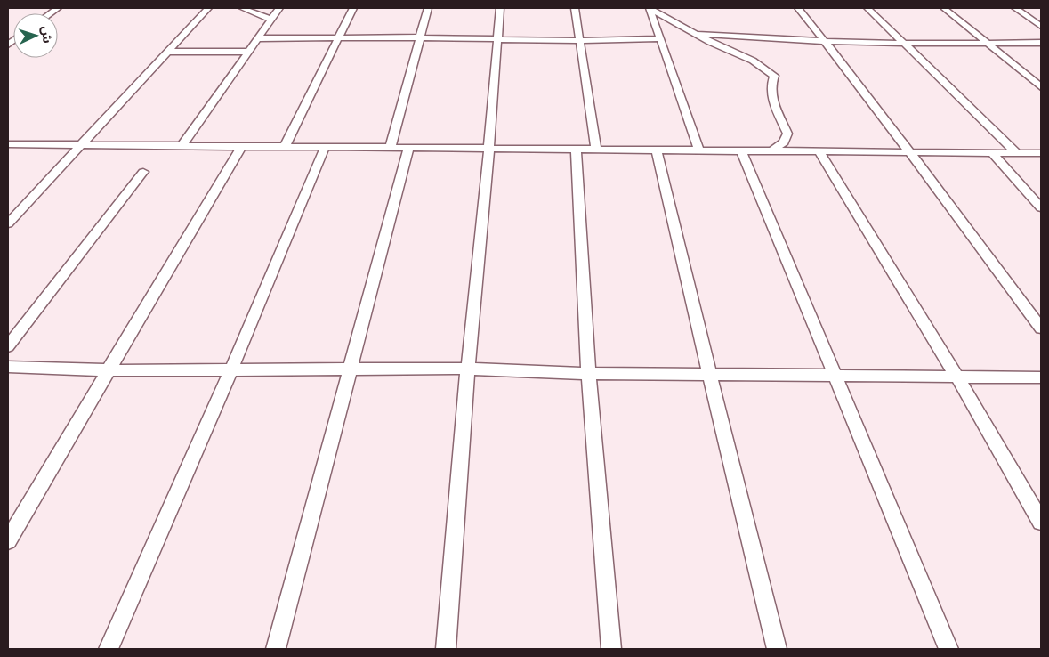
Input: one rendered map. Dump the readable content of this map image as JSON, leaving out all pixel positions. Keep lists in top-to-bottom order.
{
  "north": "right"
}
